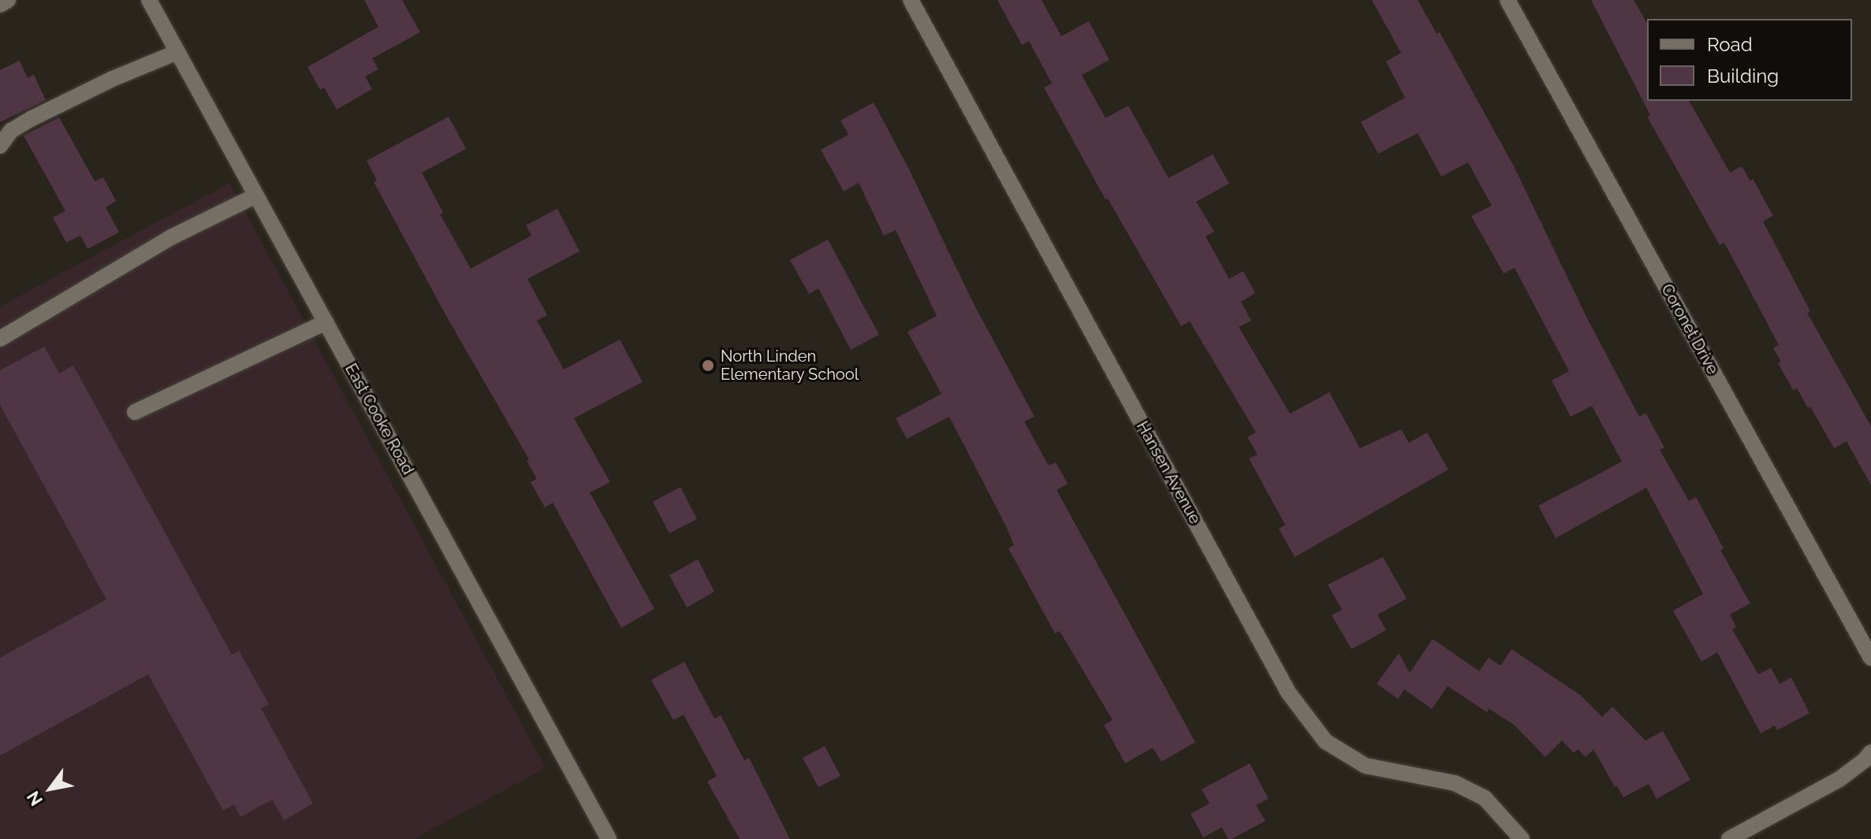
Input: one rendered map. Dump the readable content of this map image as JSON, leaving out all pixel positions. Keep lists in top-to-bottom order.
{
  "streets": {
    "street": ["Coronet Drive", "East Cooke Road", "Hansen Avenue"]
  },
  "places": ["North Linden Elementary School"],
  "legend": ["Road", "Building"],
  "north": "bottom left"
}
